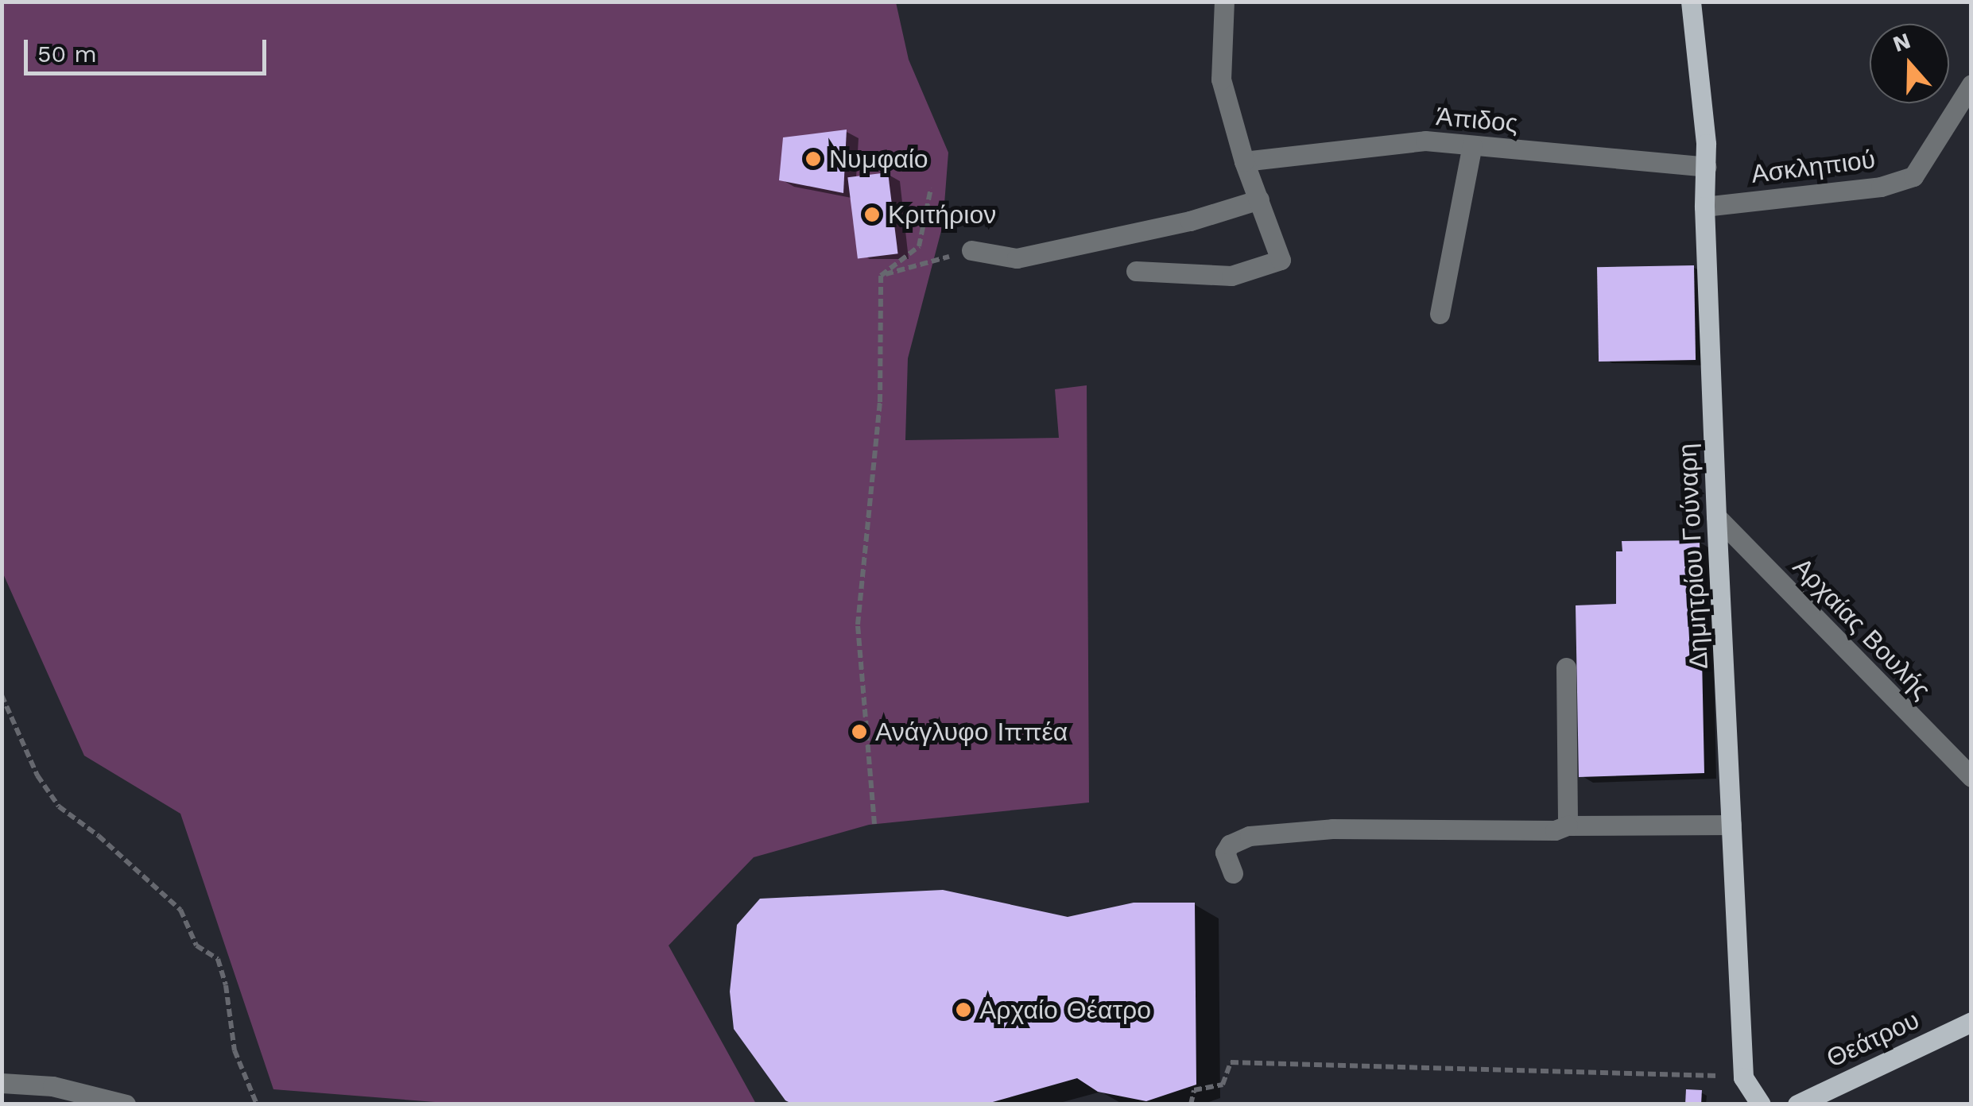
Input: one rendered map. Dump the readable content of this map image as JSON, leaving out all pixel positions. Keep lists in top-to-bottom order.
{
  "streets": {
    "main road": ["Δημητρίου Γούναρη", "Θεάτρου"],
    "street": ["Άπιδος", "Ασκληπιού", "Αρχαίας Βουλής"]
  },
  "crossings": [
    ["Άπιδος", "Δημητρίου Γούναρη"],
    ["Ασκληπιού", "Δημητρίου Γούναρη"],
    ["Δημητρίου Γούναρη", "Αρχαίας Βουλής"]
  ],
  "places": [
    "Νυμφαίο",
    "Κριτήριον",
    "Ανάγλυφο Ιππέα",
    "Αρχαίο Θέατρο"
  ],
  "scale_bar": "50 m",
  "north": "top"
}
